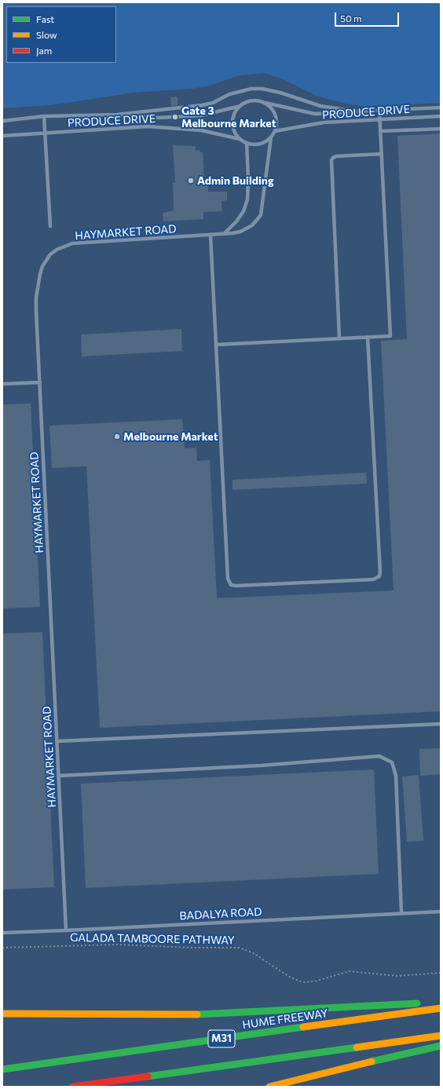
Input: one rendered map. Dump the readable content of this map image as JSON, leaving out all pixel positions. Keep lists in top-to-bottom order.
{
  "streets": {
    "highway": ["HUME FREEWAY", "M31"],
    "lane": ["PRODUCE DRIVE", "HAYMARKET ROAD", "BADALYA ROAD"],
    "path": ["GALADA TAMBOORE PATHWAY"]
  },
  "crossings": [
    ["PRODUCE DRIVE", "HAYMARKET ROAD"],
    ["HAYMARKET ROAD", "BADALYA ROAD"]
  ],
  "places": ["Gate 3 Melbourne Market", "Admin Building", "Melbourne Market"],
  "legend": ["Fast", "Slow", "Jam"],
  "scale_bar": "50 m"
}
